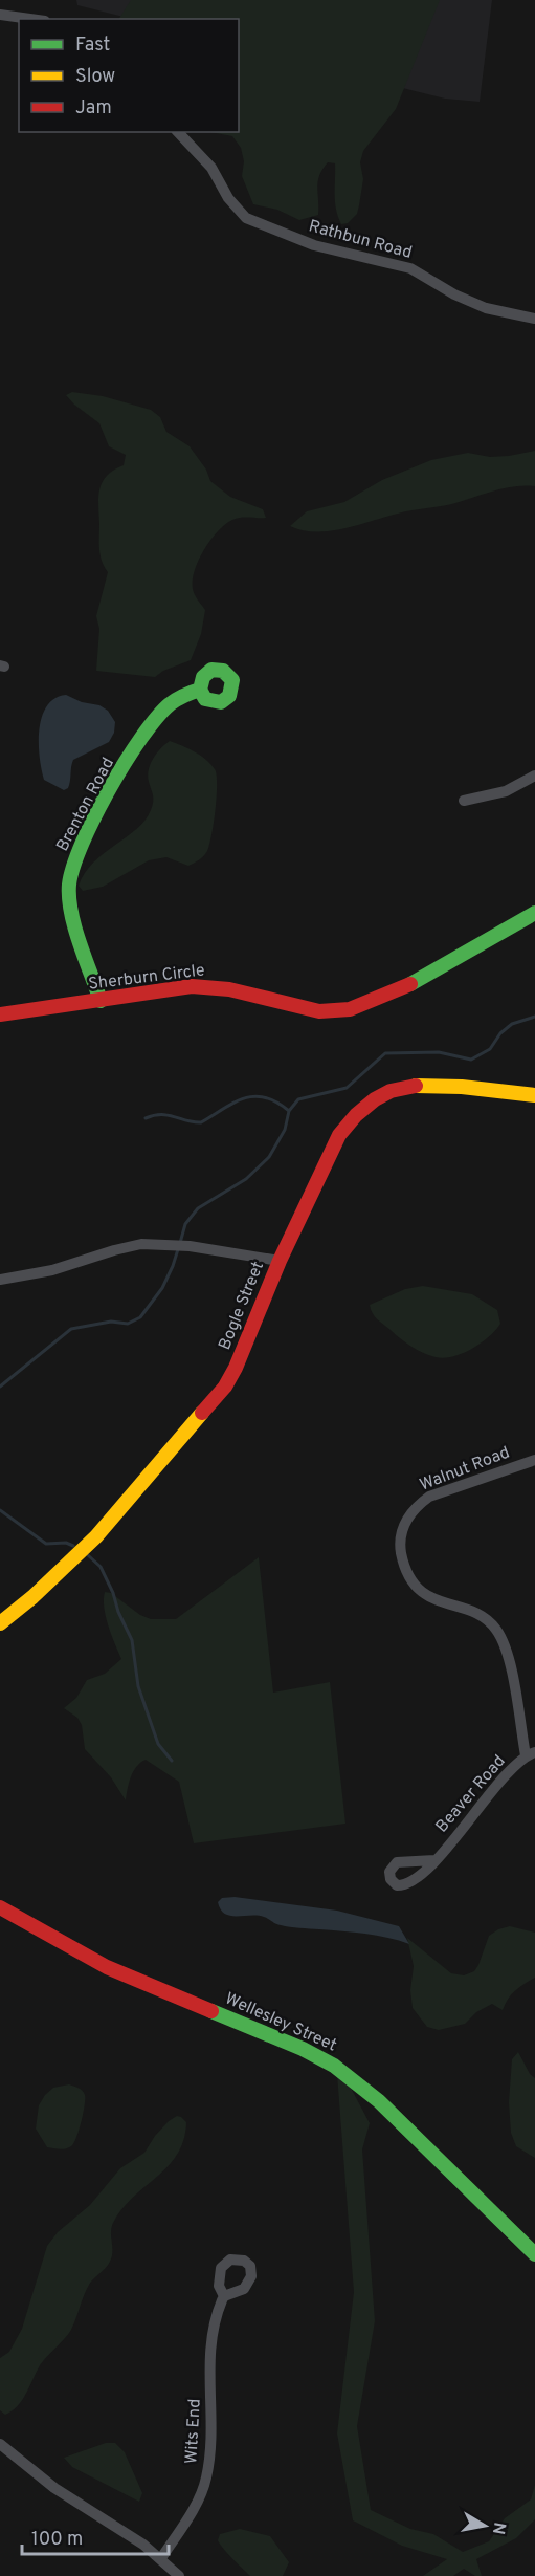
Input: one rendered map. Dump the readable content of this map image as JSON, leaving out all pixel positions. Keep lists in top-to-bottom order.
{
  "streets": {
    "street": [
      "Rathbun Road",
      "Brenton Road",
      "Sherburn Circle",
      "Bogle Street",
      "Walnut Road",
      "Beaver Road",
      "Wellesley Street",
      "Wits End"
    ]
  },
  "crossings": [
    ["Brenton Road", "Sherburn Circle"],
    ["Walnut Road", "Beaver Road"]
  ],
  "legend": ["Fast", "Slow", "Jam"],
  "scale_bar": "100 m",
  "north": "right"
}
